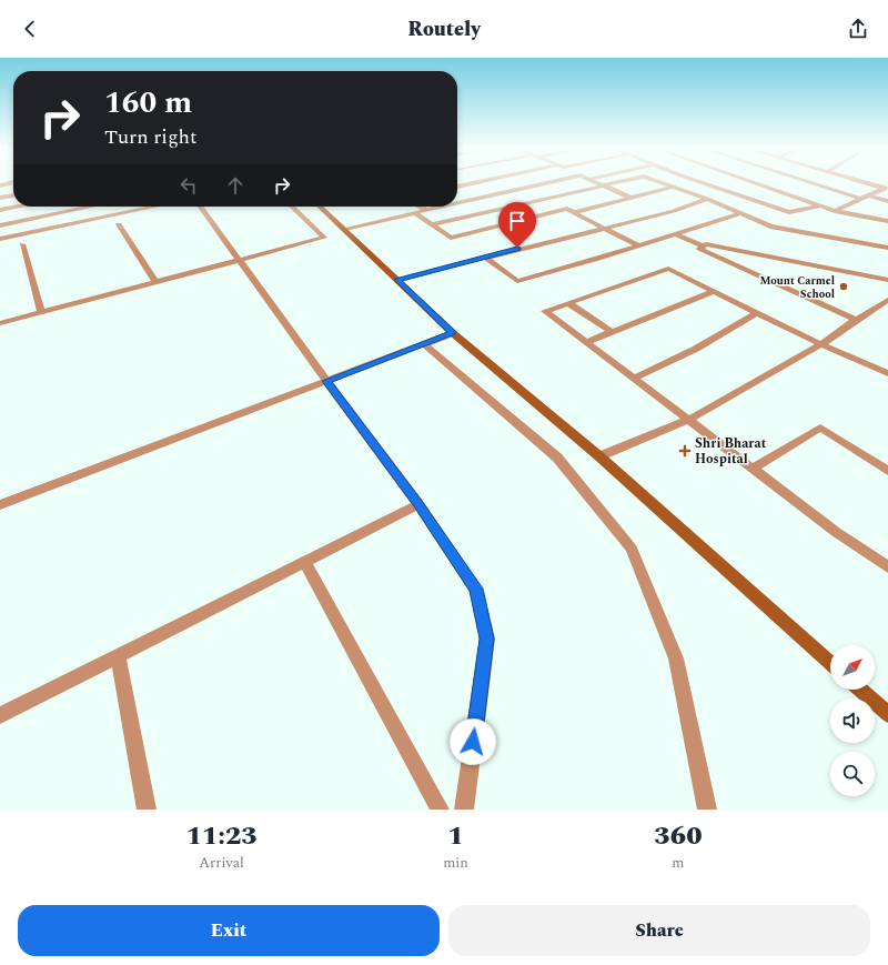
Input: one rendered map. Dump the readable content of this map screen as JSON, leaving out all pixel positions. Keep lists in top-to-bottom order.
{
  "places": {
    "other": ["Mount Carmel School"],
    "health": ["Shri Bharat Hospital"]
  },
  "north": "top right",
  "page": {
    "header": "Routely",
    "turn": ["160 m", "Turn right"],
    "eta": [
      "11:23",
      "Arrival",
      "1",
      "min",
      "360",
      "m"
    ],
    "buttons": ["Exit", "Share"]
  }
}
